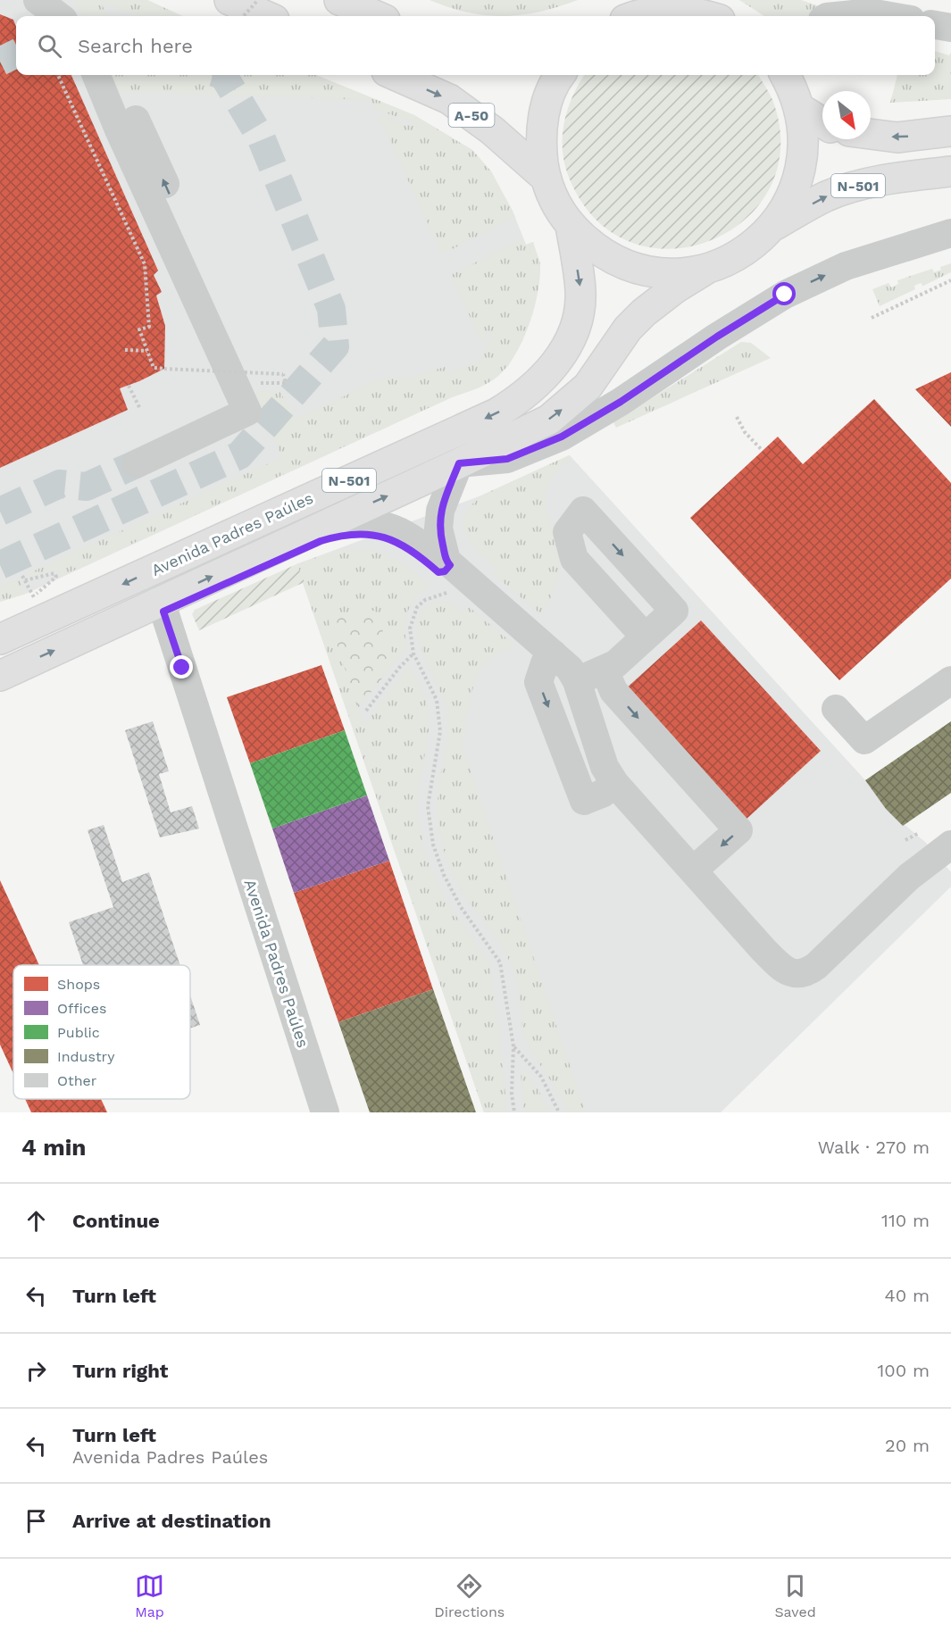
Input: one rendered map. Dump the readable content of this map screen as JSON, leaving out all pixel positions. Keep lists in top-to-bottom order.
{
  "streets": {
    "highway": ["A-50", "N-501", "Avenida Padres Paúles"]
  },
  "legend": [
    "Shops",
    "Offices",
    "Public",
    "Industry",
    "Other"
  ],
  "north": "bottom right",
  "page": {
    "search": "Search here",
    "heading": ["4 min", "Walk · 270 m"],
    "list": [
      ["Continue", "110 m"],
      ["Turn left", "40 m"],
      ["Turn right", "100 m"],
      ["Turn left", "Avenida Padres Paúles", "20 m"],
      "Arrive at destination"
    ],
    "nav": ["Map", "Directions", "Saved"]
  }
}
